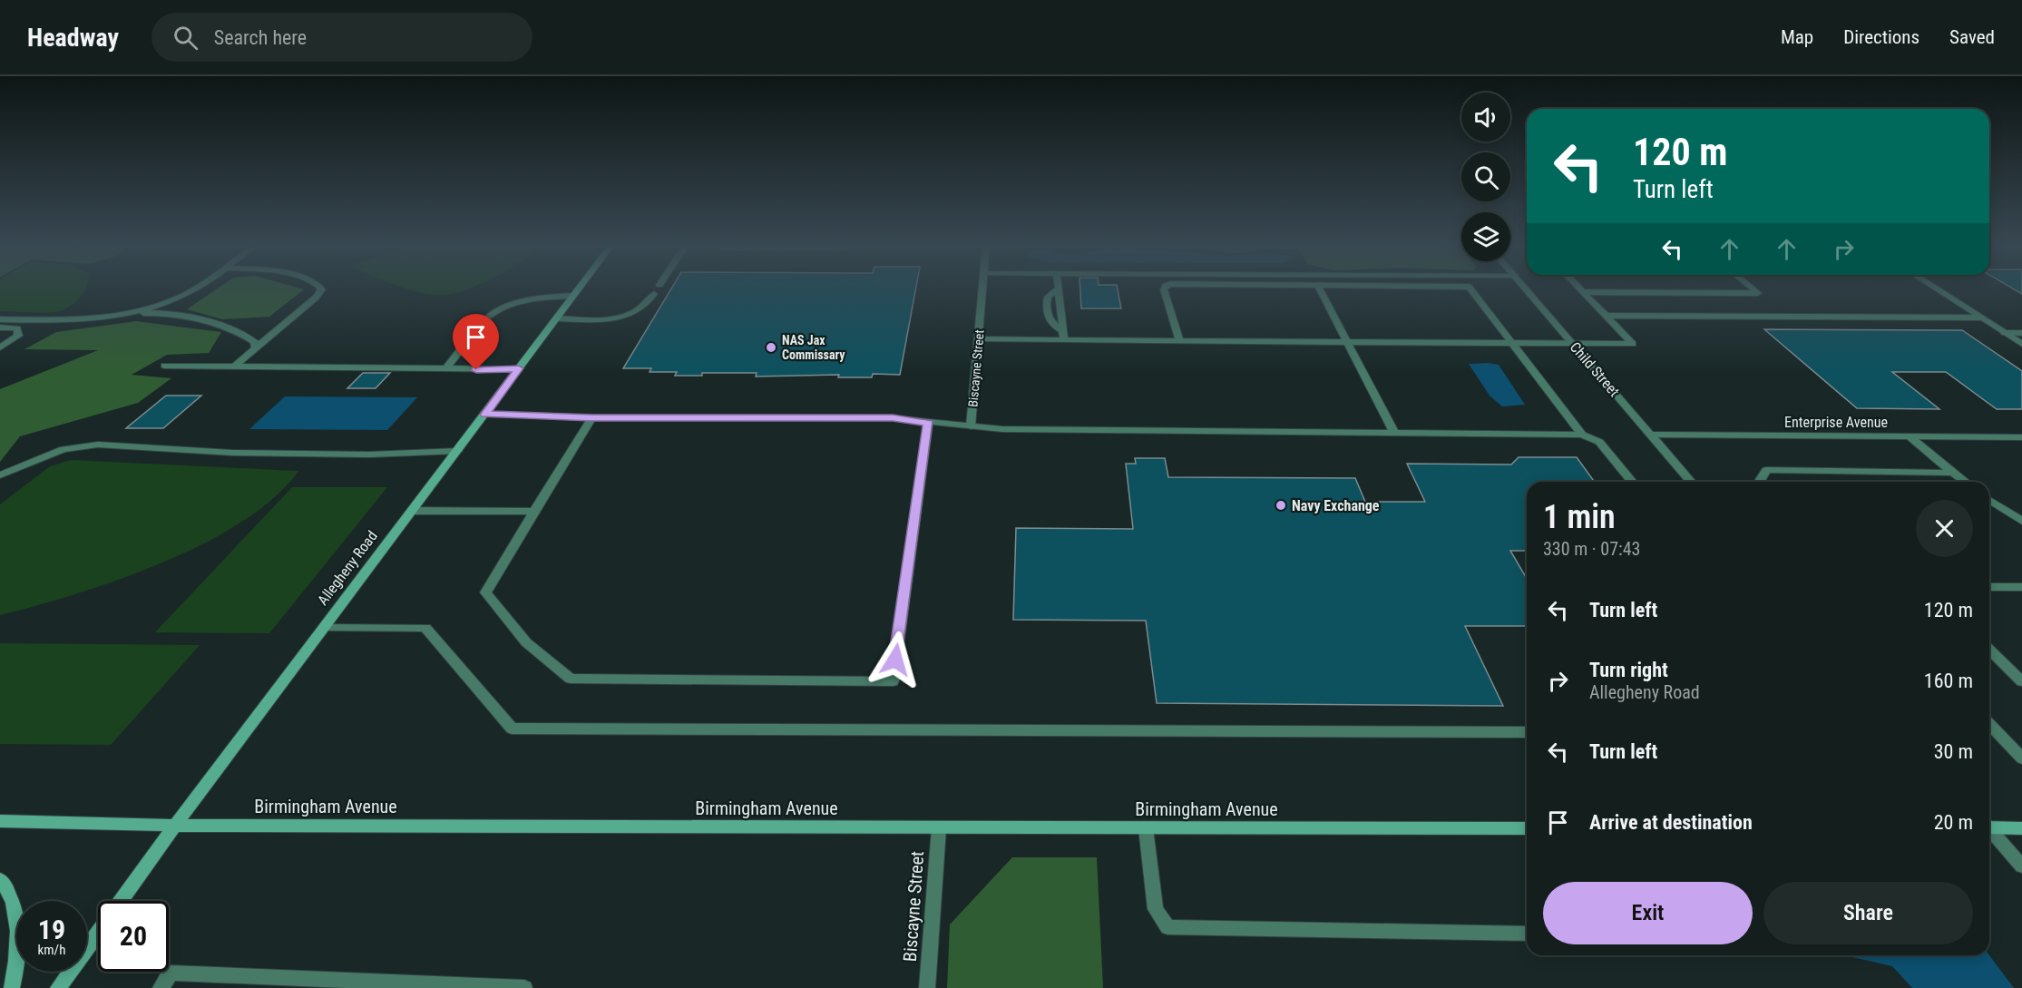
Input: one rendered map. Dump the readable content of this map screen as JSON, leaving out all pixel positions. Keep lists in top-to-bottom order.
{
  "streets": {
    "main road": ["Allegheny Road", "Birmingham Avenue"],
    "street": ["Biscayne Street", "Child Street", "Enterprise Avenue"]
  },
  "crossings": [
    ["Biscayne Street", "Birmingham Avenue"],
    ["Child Street", "Enterprise Avenue"],
    ["Allegheny Road", "Birmingham Avenue"]
  ],
  "places": ["NAS Jax Commissary", "Navy Exchange"],
  "page": {
    "header": "Headway",
    "search": "Search here",
    "nav": ["Map", "Directions", "Saved"],
    "turn": ["120 m", "Turn left"],
    "heading": ["1 min", "330 m · 07:43"],
    "list": [
      {
        "name": "Turn left",
        "value": "120 m"
      },
      {
        "name": "Turn right",
        "note": "Allegheny Road",
        "value": "160 m"
      },
      {
        "name": "Turn left",
        "value": "30 m"
      },
      {
        "name": "Arrive at destination",
        "value": "20 m"
      }
    ],
    "buttons": ["Exit", "Share"],
    "speed": "19 km/h",
    "limit": "20"
  }
}
